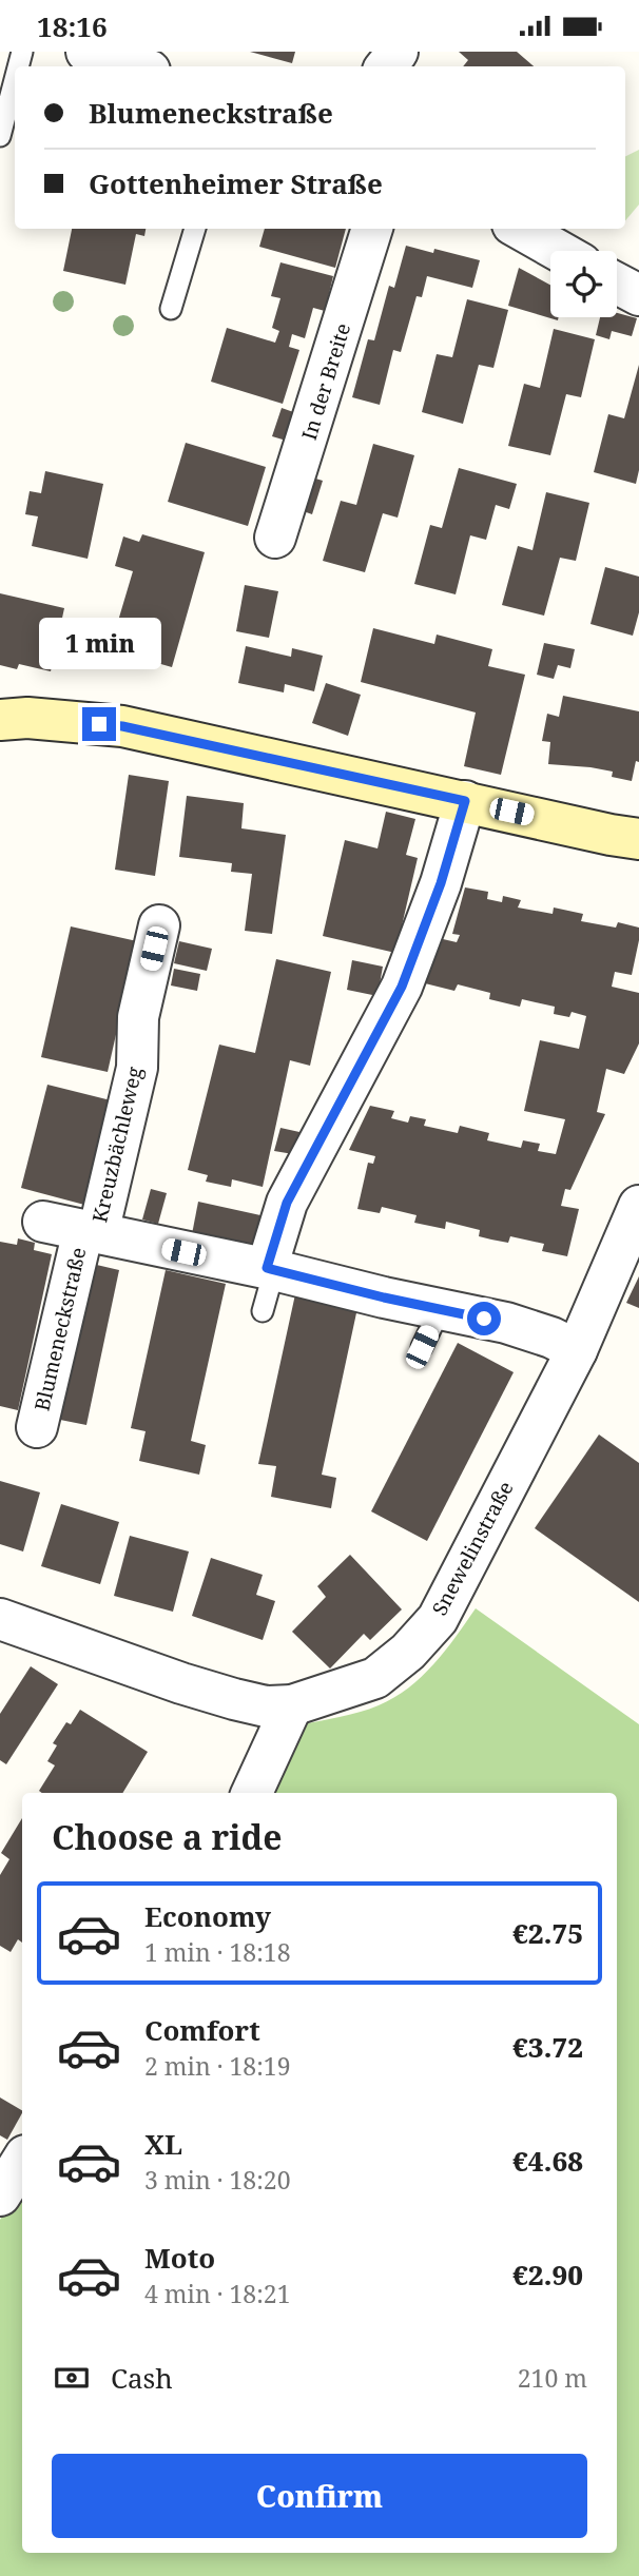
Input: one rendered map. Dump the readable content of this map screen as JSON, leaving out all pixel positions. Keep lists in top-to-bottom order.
{
  "streets": {
    "street": [
      "In der Breite",
      "Kreuzbächleweg",
      "Blumeneckstraße",
      "Snewelinstraße"
    ]
  },
  "crossings": [
    ["Kreuzbächleweg", "Blumeneckstraße"],
    ["Blumeneckstraße", "Snewelinstraße"]
  ],
  "page": {
    "status": "18:16",
    "banner": ["Blumeneckstraße", "Gottenheimer Straße"],
    "bubble": "1 min",
    "heading": "Choose a ride",
    "list": [
      {
        "name": "Economy",
        "note": "1 min · 18:18",
        "value": "€2.75"
      },
      {
        "name": "Comfort",
        "note": "2 min · 18:19",
        "value": "€3.72"
      },
      {
        "name": "XL",
        "note": "3 min · 18:20",
        "value": "€4.68"
      },
      {
        "name": "Moto",
        "note": "4 min · 18:21",
        "value": "€2.90"
      }
    ],
    "pay": ["Cash", "210 m"],
    "buttons": "Confirm"
  }
}
